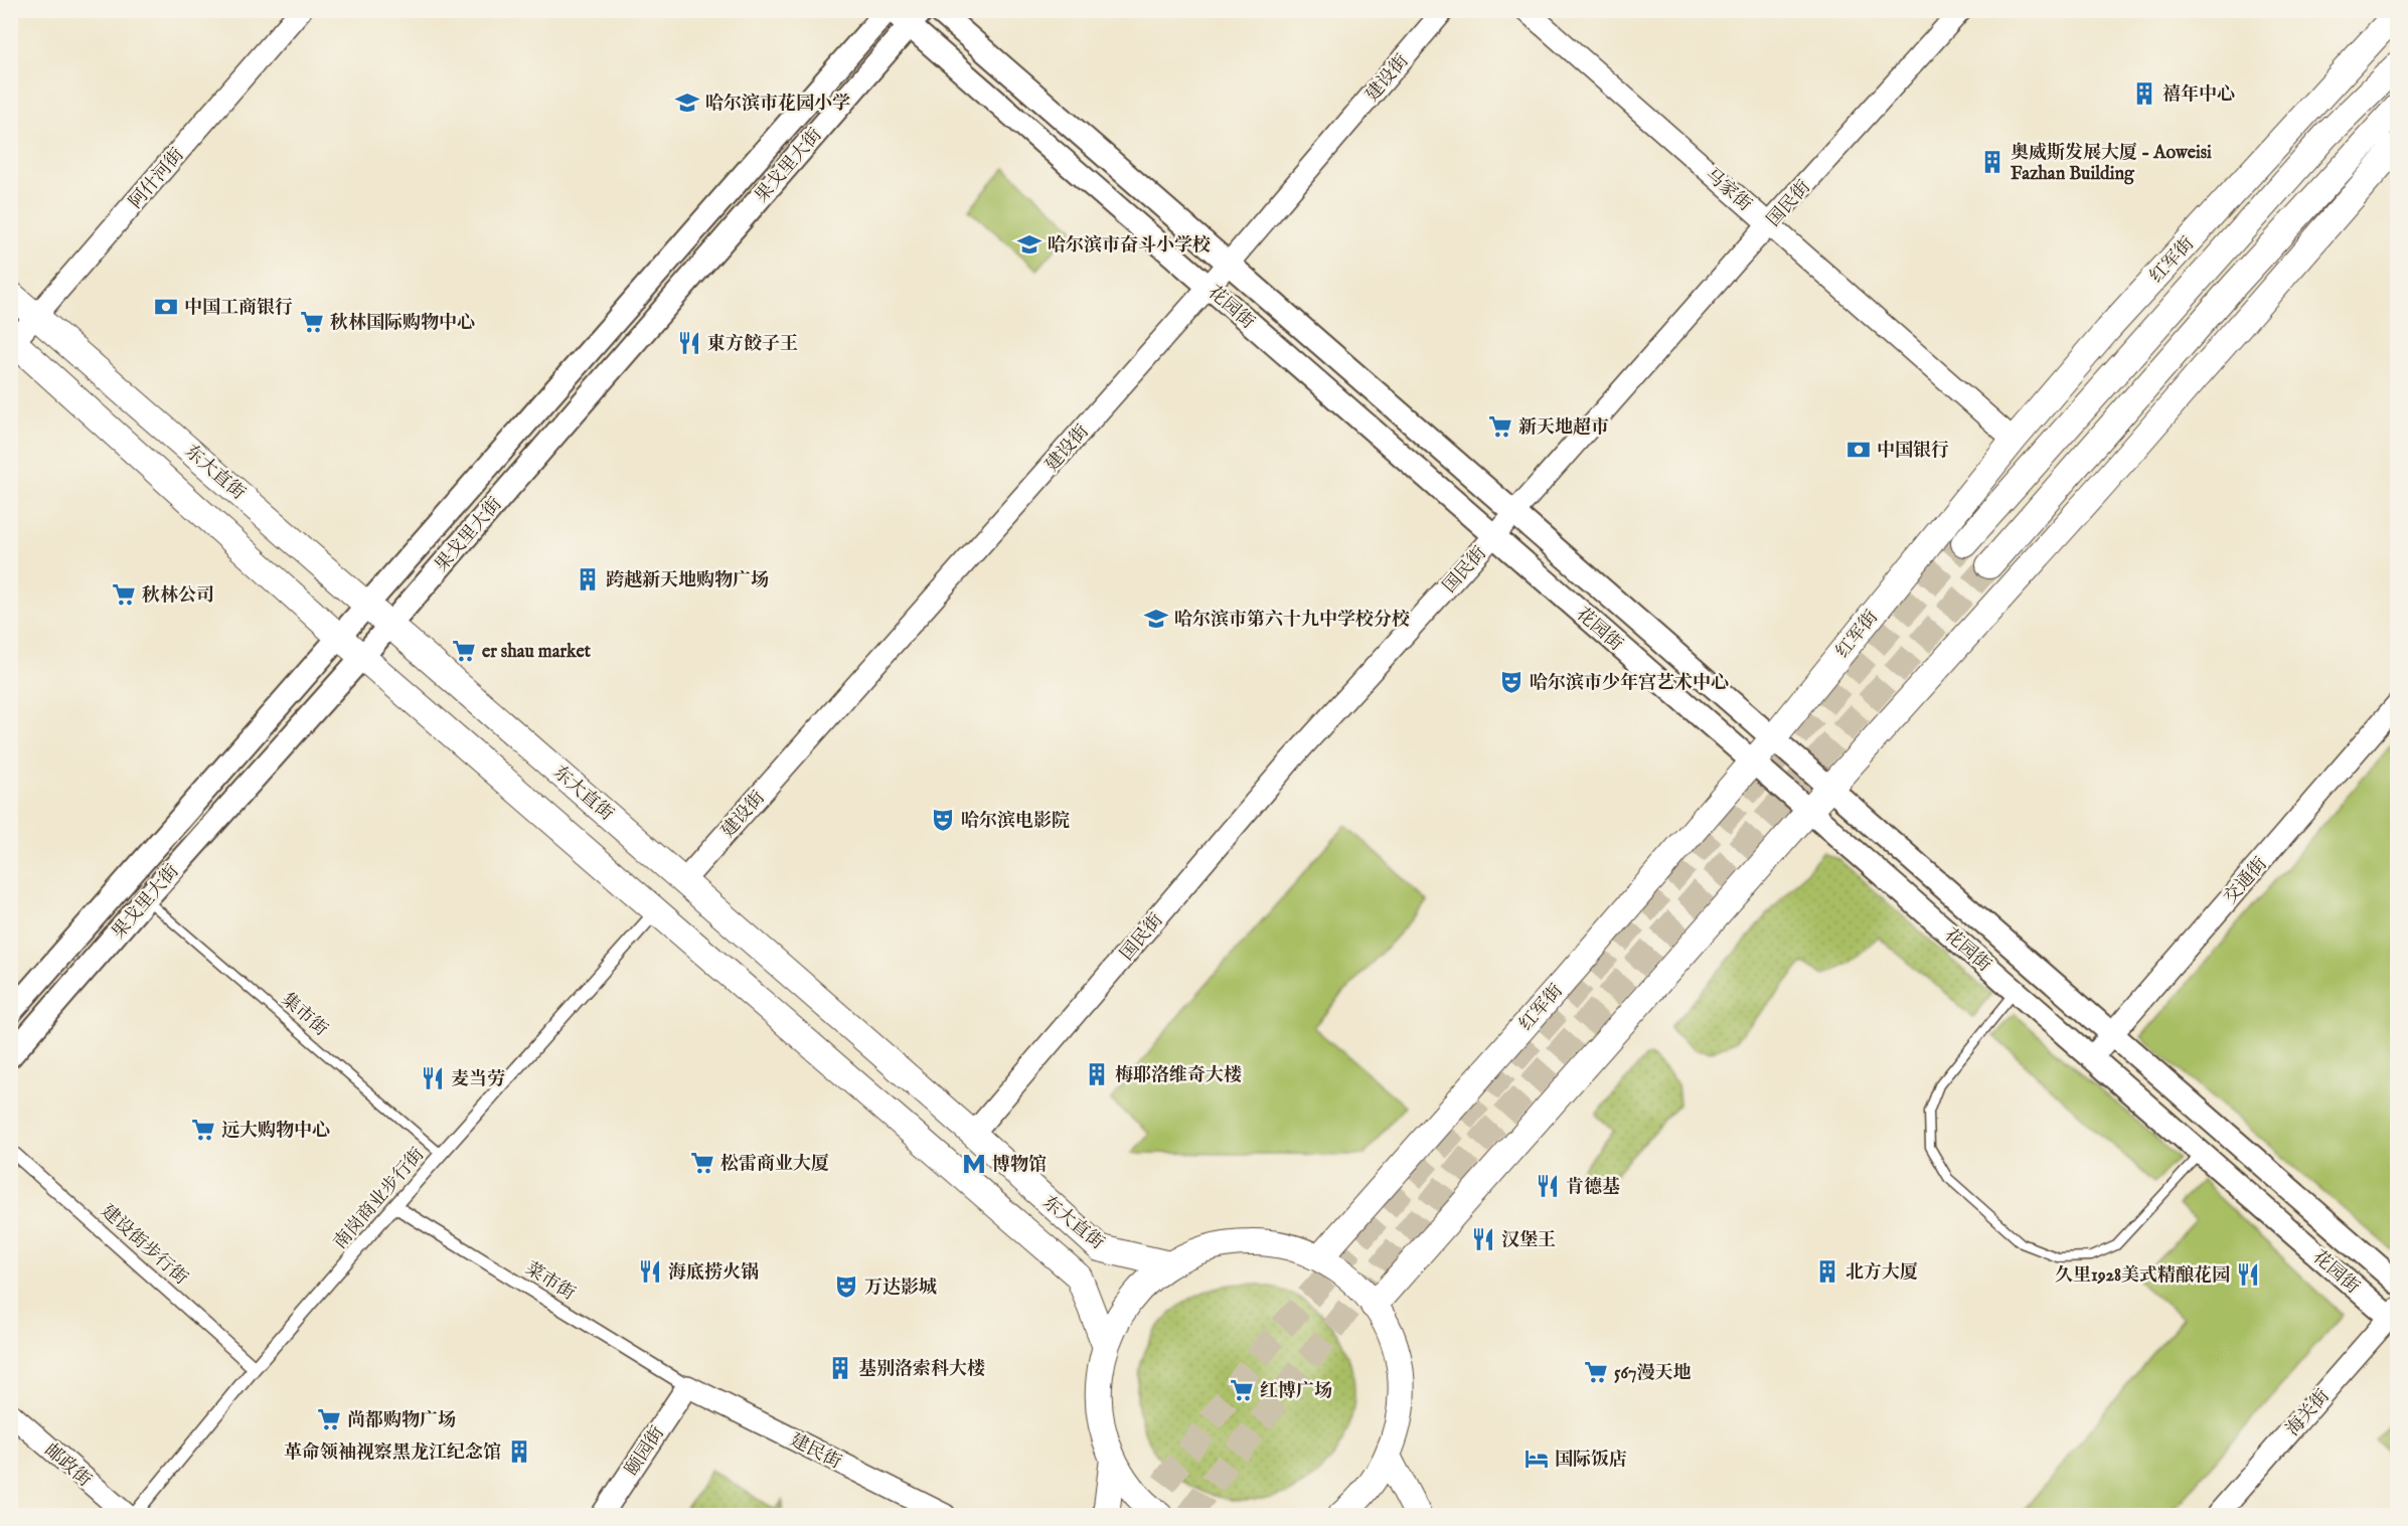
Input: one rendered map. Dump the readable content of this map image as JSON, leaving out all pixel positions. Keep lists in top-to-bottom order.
{
  "streets": {
    "main road": [
      "果戈里大街",
      "红军街",
      "花园街",
      "东大直街"
    ],
    "street": [
      "建设街",
      "阿什河街",
      "马家街",
      "国民街",
      "交通街",
      "南岗商业步行街",
      "建设街步行街",
      "菜市街",
      "海关街",
      "颐园街",
      "建民街",
      "邮政街"
    ],
    "lane": ["集市街"]
  },
  "crossings": [
    ["建设街", "花园街"],
    ["建设街", "东大直街"],
    ["果戈里大街", "花园街"],
    ["果戈里大街", "东大直街"],
    ["果戈里大街", "集市街"],
    ["阿什河街", "东大直街"],
    ["马家街", "国民街"],
    ["马家街", "红军街"],
    ["国民街", "花园街"],
    ["国民街", "东大直街"],
    ["红军街", "花园街"],
    ["花园街", "交通街"],
    ["花园街", "海关街"],
    ["东大直街", "南岗商业步行街"],
    ["集市街", "南岗商业步行街"],
    ["南岗商业步行街", "建设街步行街"],
    ["南岗商业步行街", "菜市街"],
    ["菜市街", "颐园街"],
    ["菜市街", "建民街"],
    ["颐园街", "建民街"]
  ],
  "places": {
    "building": [
      "禧年中心",
      "奥威斯发展大厦 - Aoweisi Fazhan Building",
      "跨越新天地购物广场",
      "梅耶洛维奇大楼",
      "北方大厦",
      "基别洛索科大楼",
      "革命领袖视察黑龙江纪念馆"
    ],
    "school or university": ["哈尔滨市花园小学", "哈尔滨市奋斗小学校", "哈尔滨市第六十九中学校分校"],
    "bank": ["中国工商银行", "中国银行"],
    "supermarket": [
      "秋林国际购物中心",
      "新天地超市",
      "秋林公司",
      "er shau market",
      "远大购物中心",
      "松雷商业大厦",
      "567漫天地",
      "红博广场",
      "尚都购物广场"
    ],
    "restaurant": [
      "東方餃子王",
      "麦当劳",
      "肯德基",
      "汉堡王",
      "海底捞火锅",
      "久里1928美式精酿花园"
    ],
    "theatre": ["哈尔滨市少年宫艺术中心", "哈尔滨电影院", "万达影城"],
    "metro station": ["博物馆"],
    "hotel": ["国际饭店"]
  }
}
